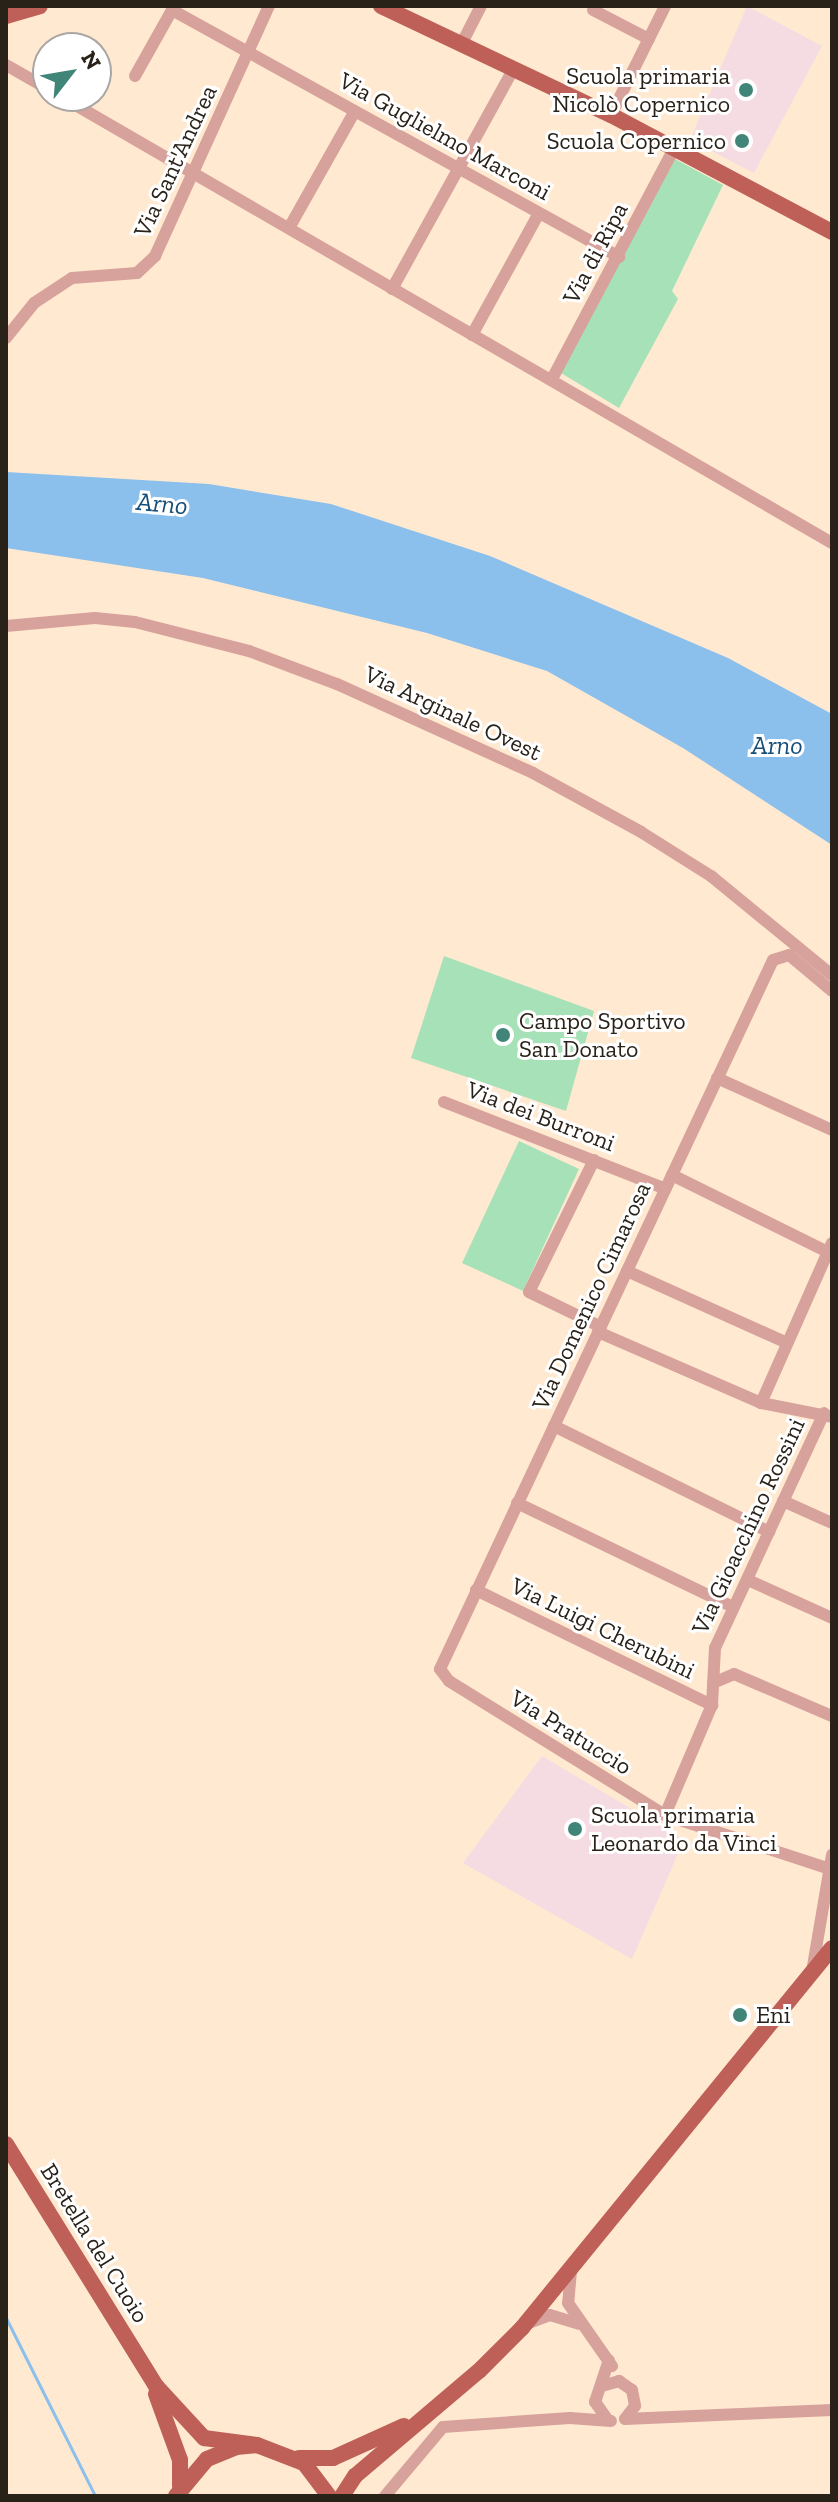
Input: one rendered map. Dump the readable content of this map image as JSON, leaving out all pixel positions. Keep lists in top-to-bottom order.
{
  "streets": {
    "main road": ["Bretella del Cuoio"],
    "street": [
      "Via Guglielmo Marconi",
      "Via Sant'Andrea",
      "Via di Ripa",
      "Via Arginale Ovest",
      "Via dei Burroni",
      "Via Domenico Cimarosa",
      "Via Gioacchino Rossini",
      "Via Luigi Cherubini",
      "Via Pratuccio"
    ]
  },
  "crossings": [
    ["Via Guglielmo Marconi", "Via Sant'Andrea"],
    ["Via Guglielmo Marconi", "Via di Ripa"],
    ["Via dei Burroni", "Via Domenico Cimarosa"],
    ["Via Domenico Cimarosa", "Via Luigi Cherubini"],
    ["Via Domenico Cimarosa", "Via Pratuccio"],
    ["Via Gioacchino Rossini", "Via Luigi Cherubini"]
  ],
  "water": ["Arno"],
  "places": [
    "Scuola primaria Nicolò Copernico",
    "Scuola Copernico",
    "Campo Sportivo San Donato",
    "Scuola primaria Leonardo da Vinci",
    "Eni"
  ],
  "north": "top right"
}
